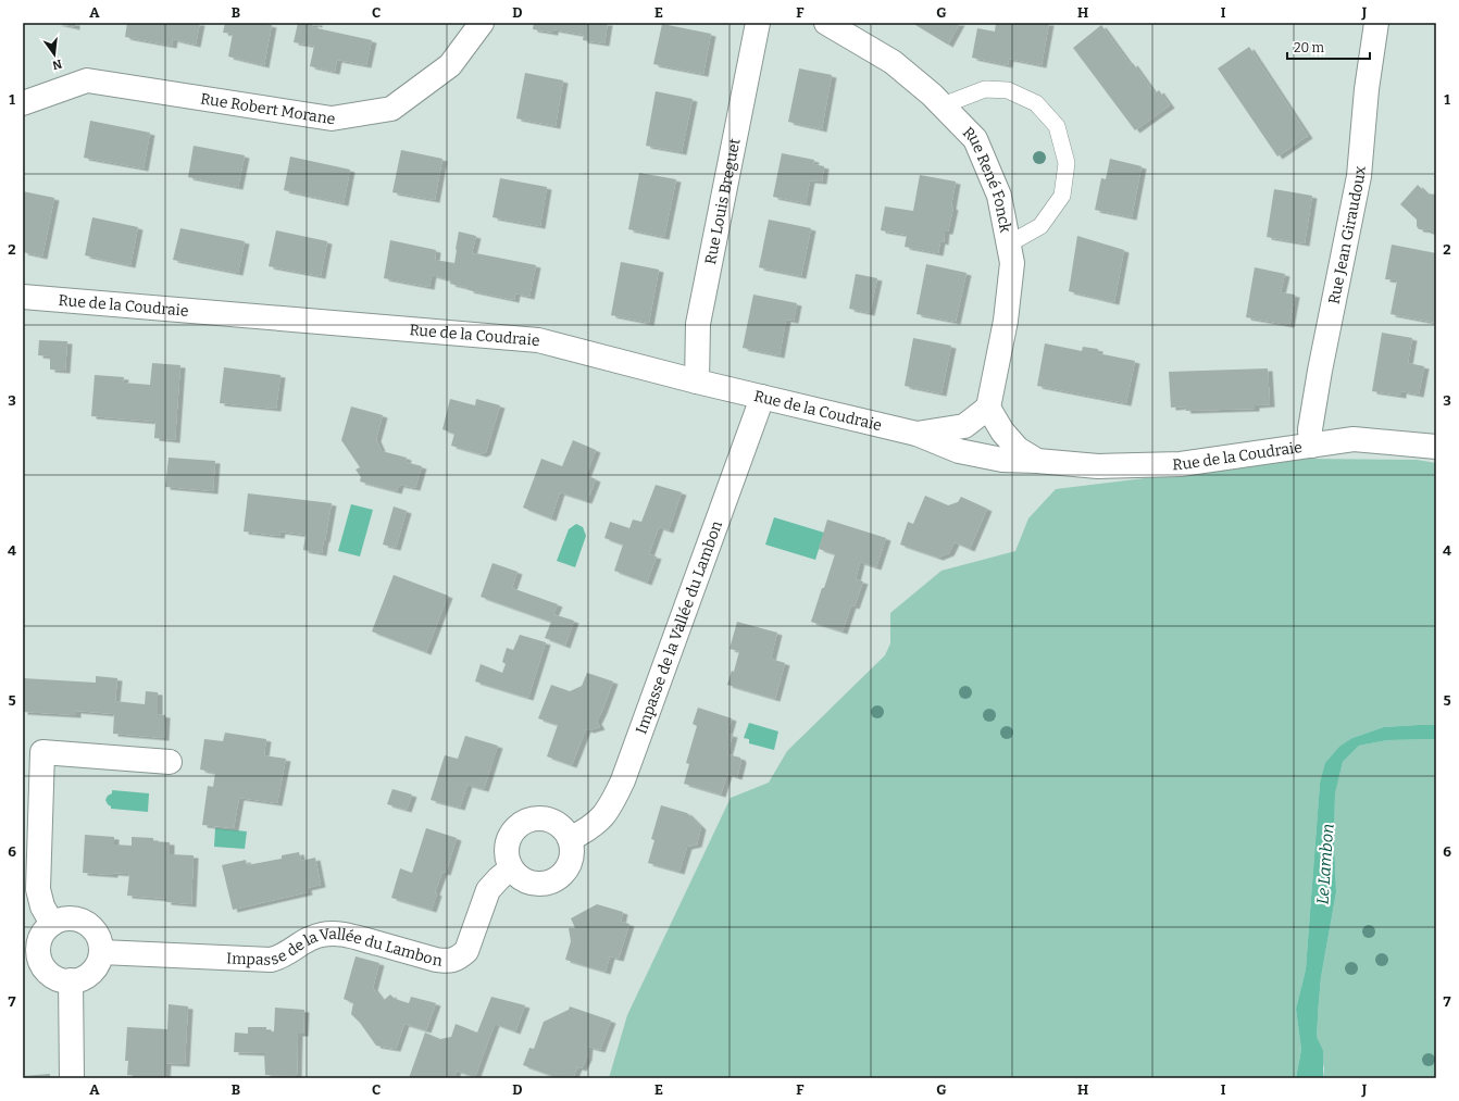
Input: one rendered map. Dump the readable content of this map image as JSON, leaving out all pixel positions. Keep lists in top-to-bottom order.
{
  "streets": {
    "street": [
      "Rue Robert Morane",
      "Rue René Fonck",
      "Rue Louis Breguet",
      "Rue Jean Giraudoux",
      "Rue de la Coudraie",
      "Impasse de la Vallée du Lambon"
    ]
  },
  "crossings": [
    ["Rue René Fonck", "Rue de la Coudraie"],
    ["Rue Louis Breguet", "Rue de la Coudraie"],
    ["Rue Jean Giraudoux", "Rue de la Coudraie"],
    ["Rue de la Coudraie", "Impasse de la Vallée du Lambon"]
  ],
  "water": ["Le Lambon"],
  "scale_bar": "20 m",
  "north": "bottom",
  "grid": {
    "columns": [
      "A",
      "B",
      "C",
      "D",
      "E",
      "F",
      "G",
      "H",
      "I",
      "J"
    ],
    "rows": [
      "1",
      "2",
      "3",
      "4",
      "5",
      "6",
      "7"
    ]
  }
}
